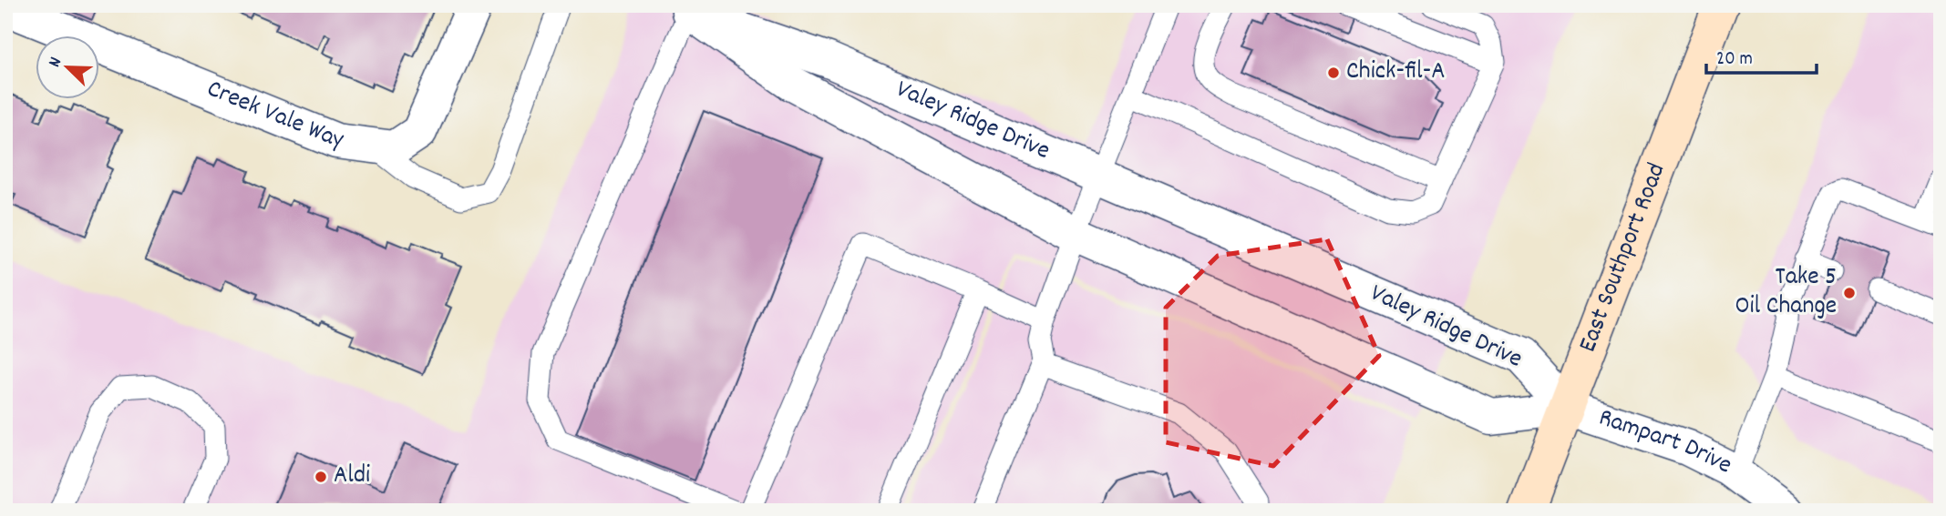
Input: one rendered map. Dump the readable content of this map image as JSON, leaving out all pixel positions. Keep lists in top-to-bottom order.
{
  "streets": {
    "main road": ["East Southport Road"],
    "street": ["Creek Vale Way", "Valey Ridge Drive", "Rampart Drive"]
  },
  "crossings": [
    ["Valey Ridge Drive", "East Southport Road"],
    ["Valey Ridge Drive", "Rampart Drive"],
    ["East Southport Road", "Rampart Drive"]
  ],
  "places": ["Chick-fil-A", "Take 5 Oil Change", "Aldi"],
  "scale_bar": "20 m",
  "north": "top left"
}
